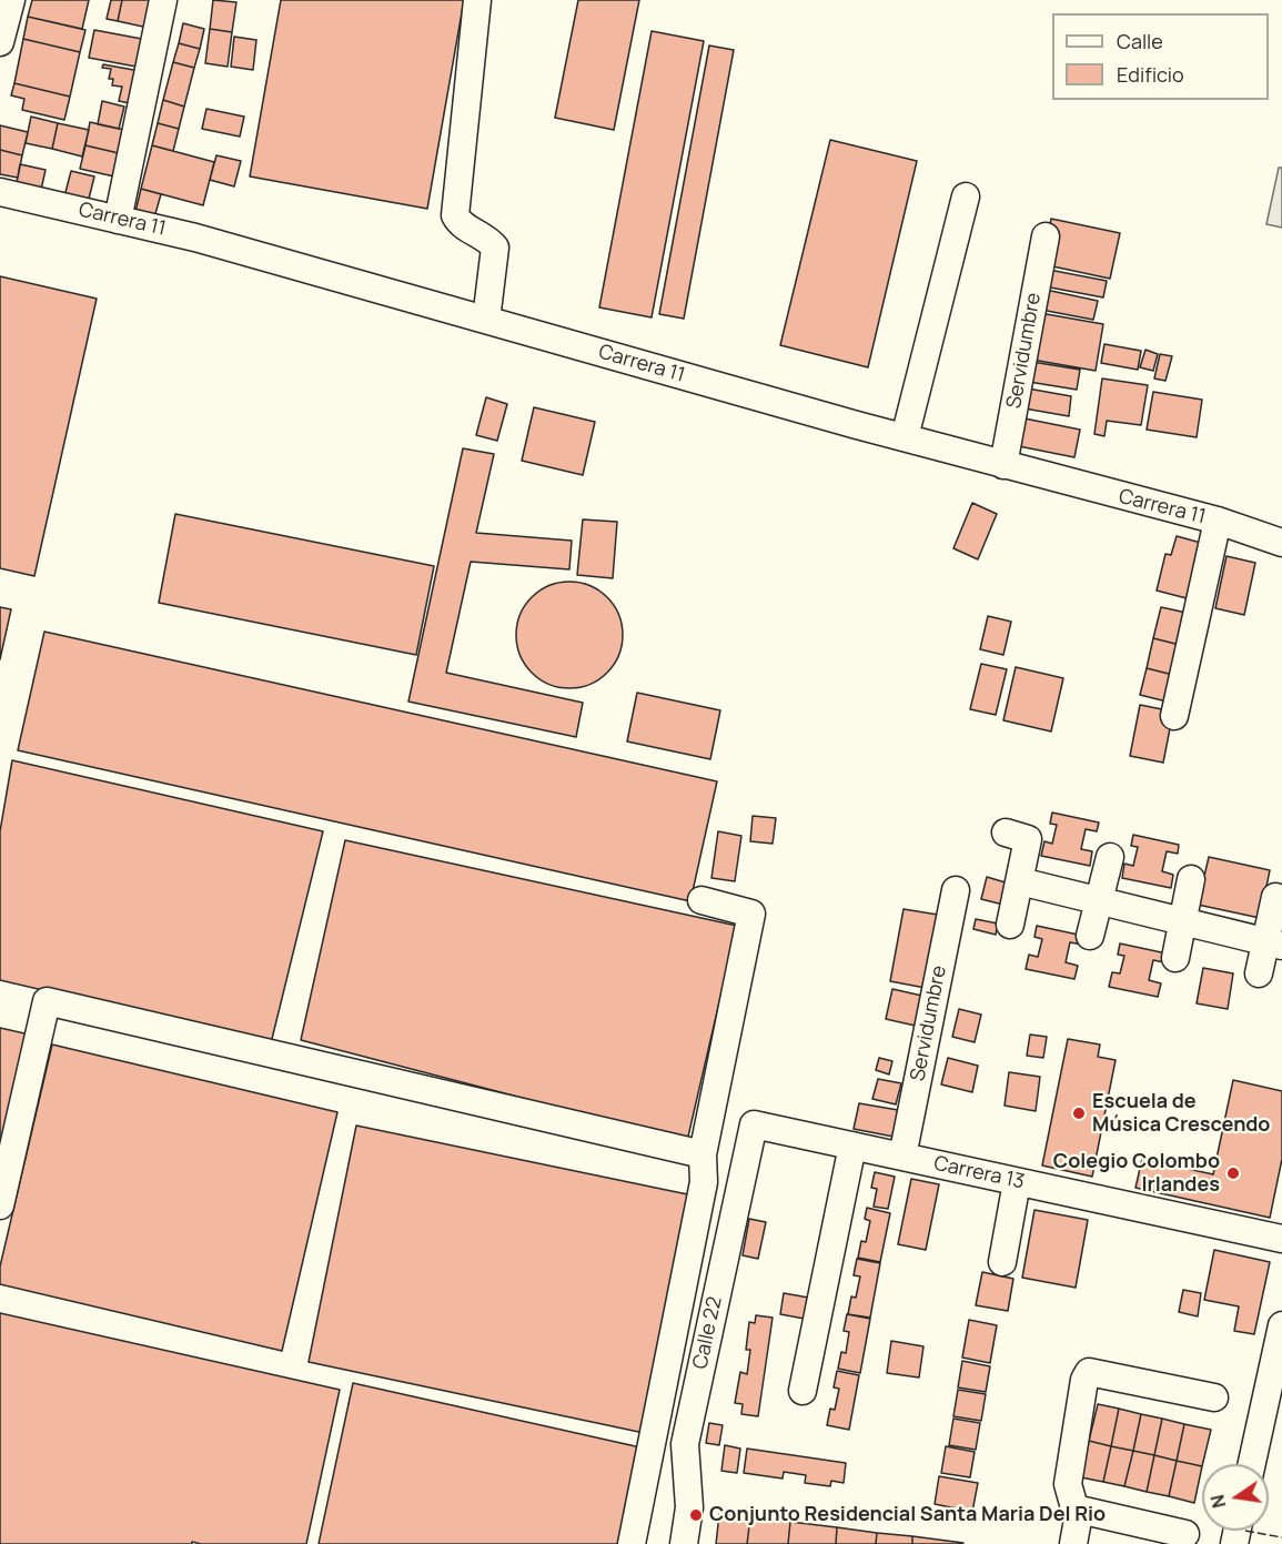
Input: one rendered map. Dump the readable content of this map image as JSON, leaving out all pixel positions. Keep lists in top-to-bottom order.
{
  "streets": {
    "street": [
      "Carrera 11",
      "Servidumbre",
      "Carrera 13",
      "Calle 22"
    ]
  },
  "crossings": [
    ["Carrera 11", "Servidumbre"],
    ["Servidumbre", "Carrera 13"],
    ["Carrera 13", "Calle 22"]
  ],
  "places": ["Escuela de Música Crescendo", "Colegio Colombo Irlandes", "Conjunto Residencial Santa Maria Del Rio"],
  "legend": ["Calle", "Edificio"],
  "north": "left"
}
